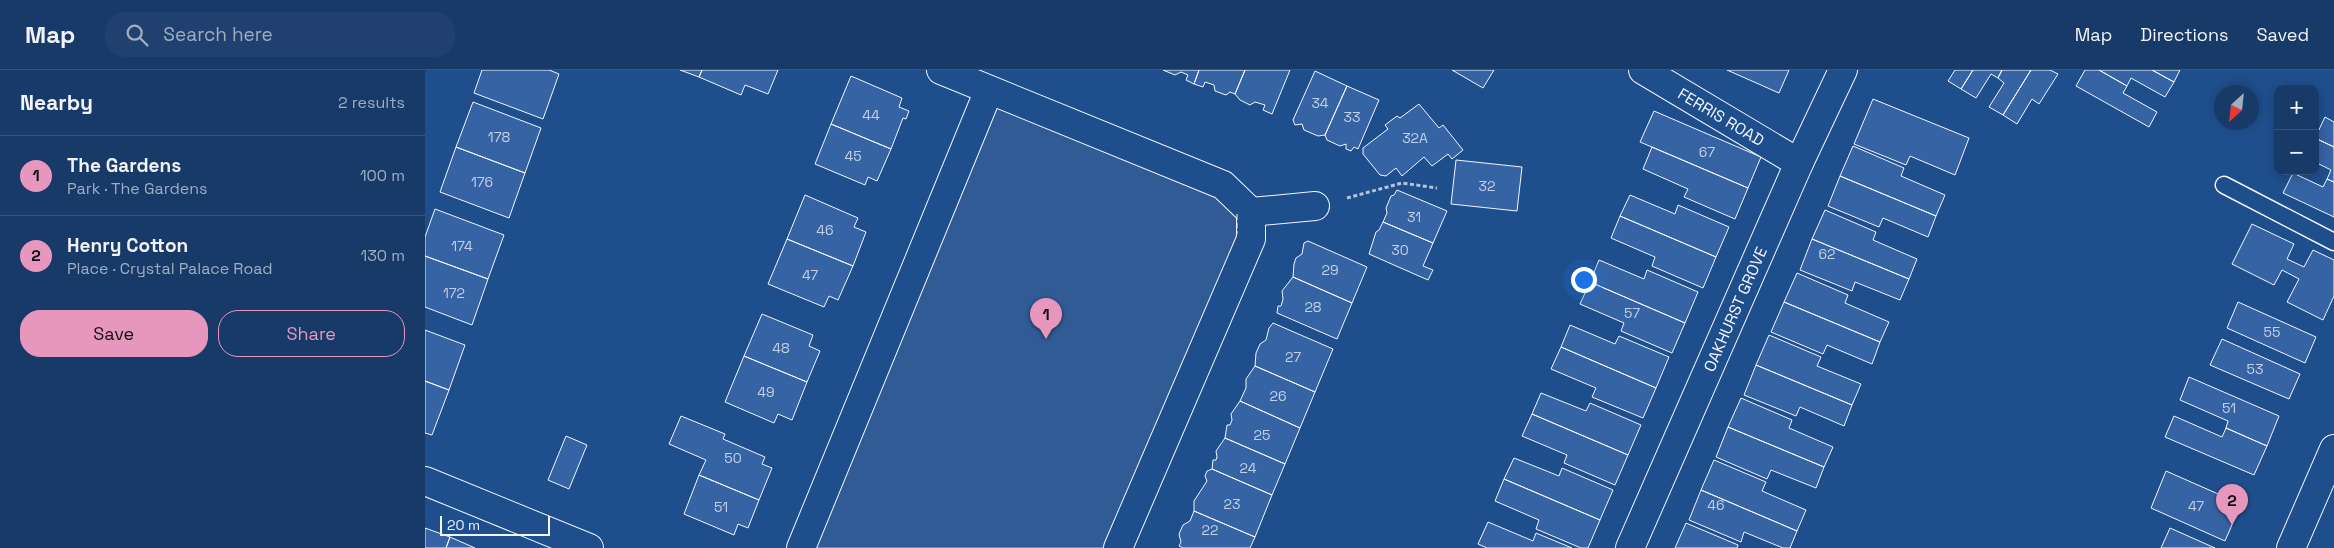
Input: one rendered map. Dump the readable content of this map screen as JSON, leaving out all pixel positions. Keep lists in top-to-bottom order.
{
  "streets": {
    "street": ["FERRIS ROAD", "OAKHURST GROVE"]
  },
  "crossings": [
    ["FERRIS ROAD", "OAKHURST GROVE"]
  ],
  "house_numbers": [
    "34",
    "44",
    "33",
    "178",
    "32A",
    "67",
    "45",
    "176",
    "32",
    "31",
    "46",
    "174",
    "30",
    "62",
    "29",
    "47",
    "172",
    "28",
    "57",
    "55",
    "48",
    "27",
    "53",
    "49",
    "26",
    "51",
    "25",
    "50",
    "24",
    "23",
    "46",
    "47",
    "51",
    "22"
  ],
  "scale_bar": "20 m",
  "north": "bottom left",
  "page": {
    "header": "Map",
    "search": "Search here",
    "nav": ["Map", "Directions", "Saved"],
    "heading": ["Nearby", "2 results"],
    "map_buttons": ["+", "−"],
    "list": [
      {
        "mark": "1",
        "name": "The Gardens",
        "note": "Park · The Gardens",
        "value": "100 m"
      },
      {
        "mark": "2",
        "name": "Henry Cotton",
        "note": "Place · Crystal Palace Road",
        "value": "130 m"
      }
    ],
    "buttons": ["Save", "Share"],
    "pins": ["1", "2"],
    "scale": "20 m"
  }
}
